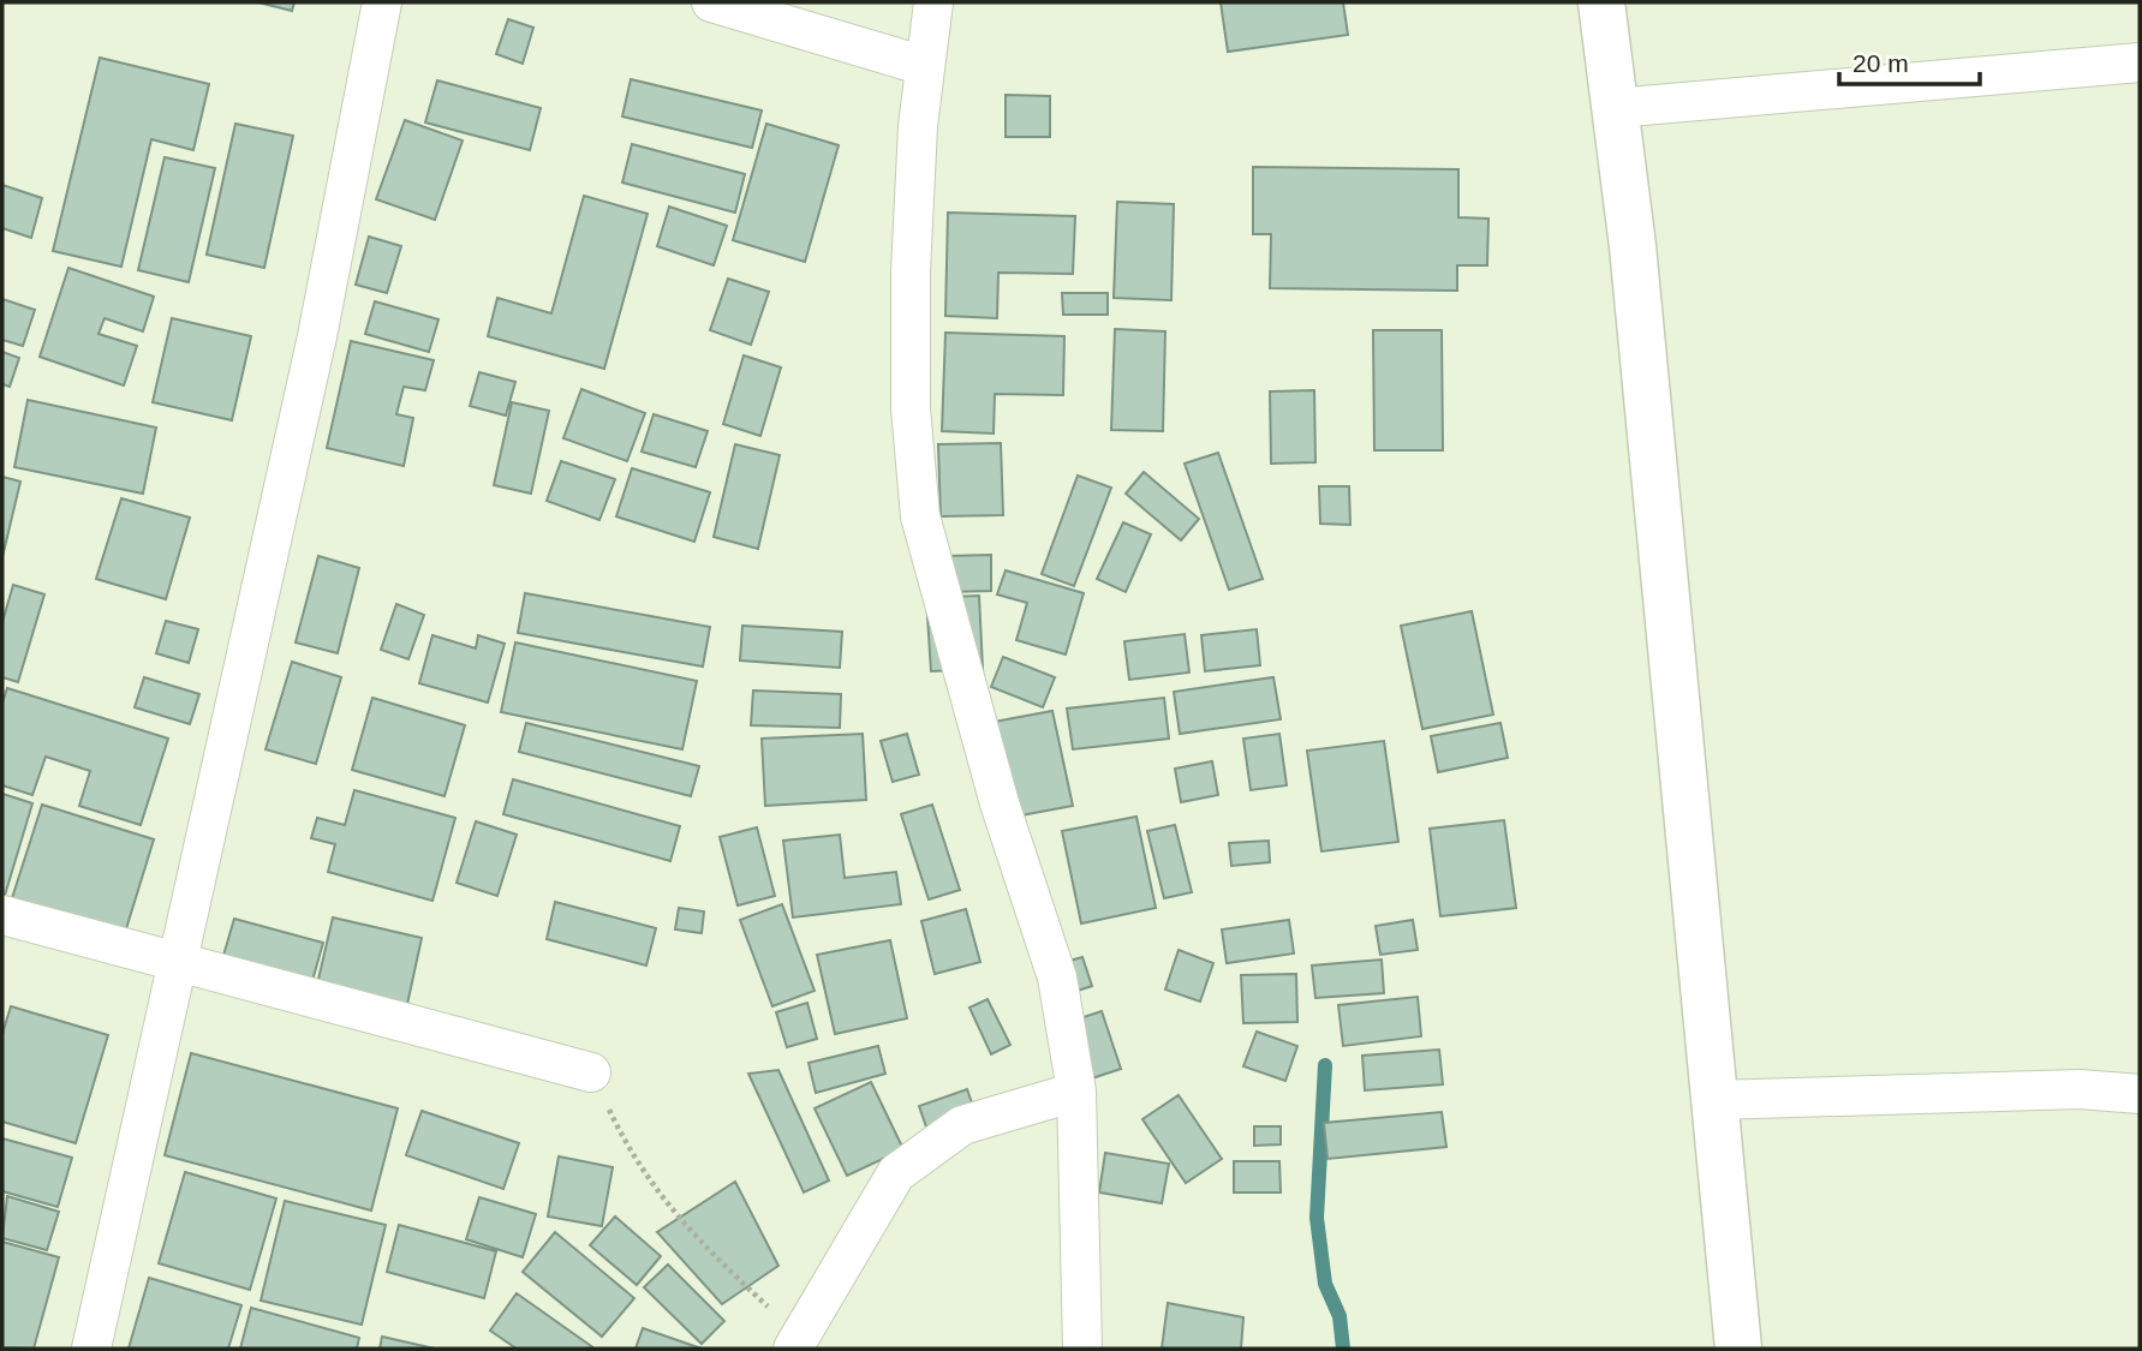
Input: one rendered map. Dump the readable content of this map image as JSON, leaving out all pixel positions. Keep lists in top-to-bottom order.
{
  "scale_bar": "20 m"
}
